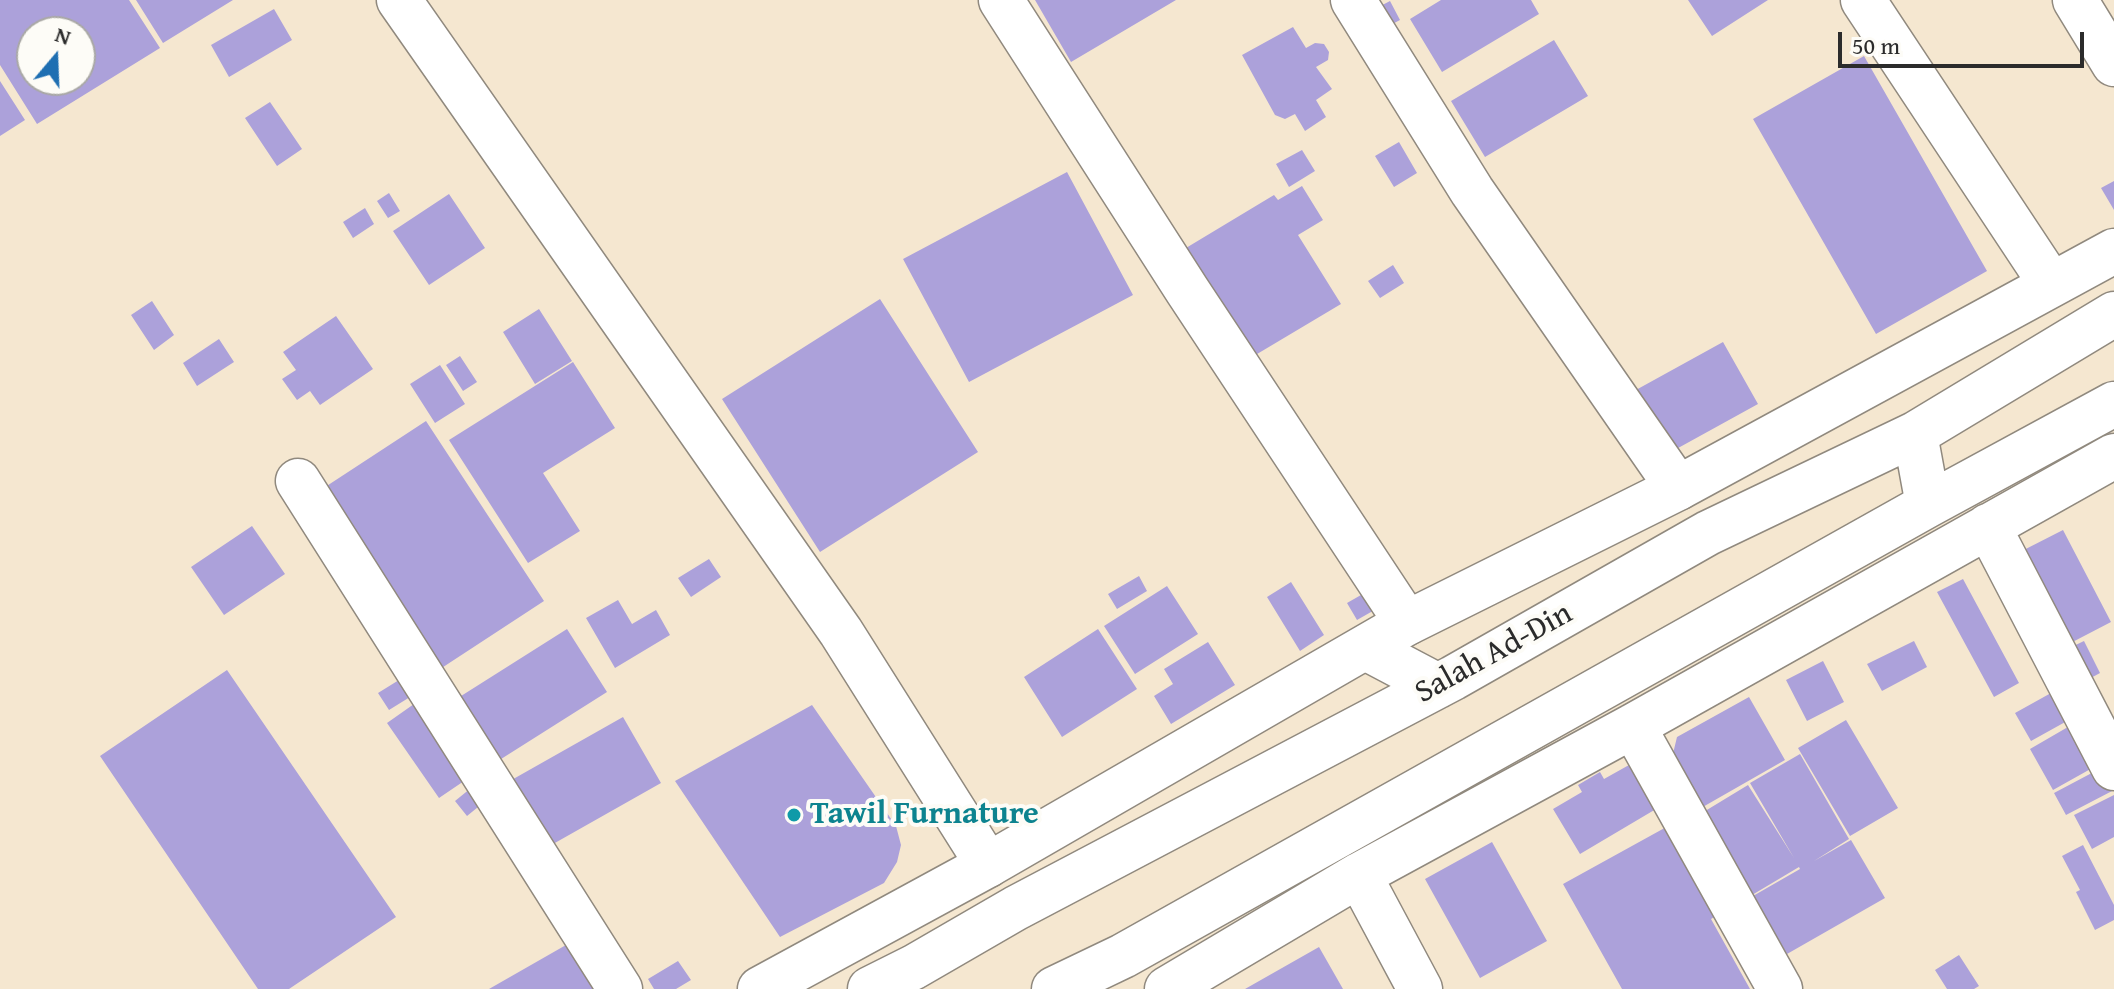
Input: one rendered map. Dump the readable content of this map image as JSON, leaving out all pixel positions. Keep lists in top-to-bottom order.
{
  "streets": {
    "main road": ["Salah Ad-Din"]
  },
  "places": ["Tawil Furnature"],
  "scale_bar": "50 m",
  "north": "top"
}
